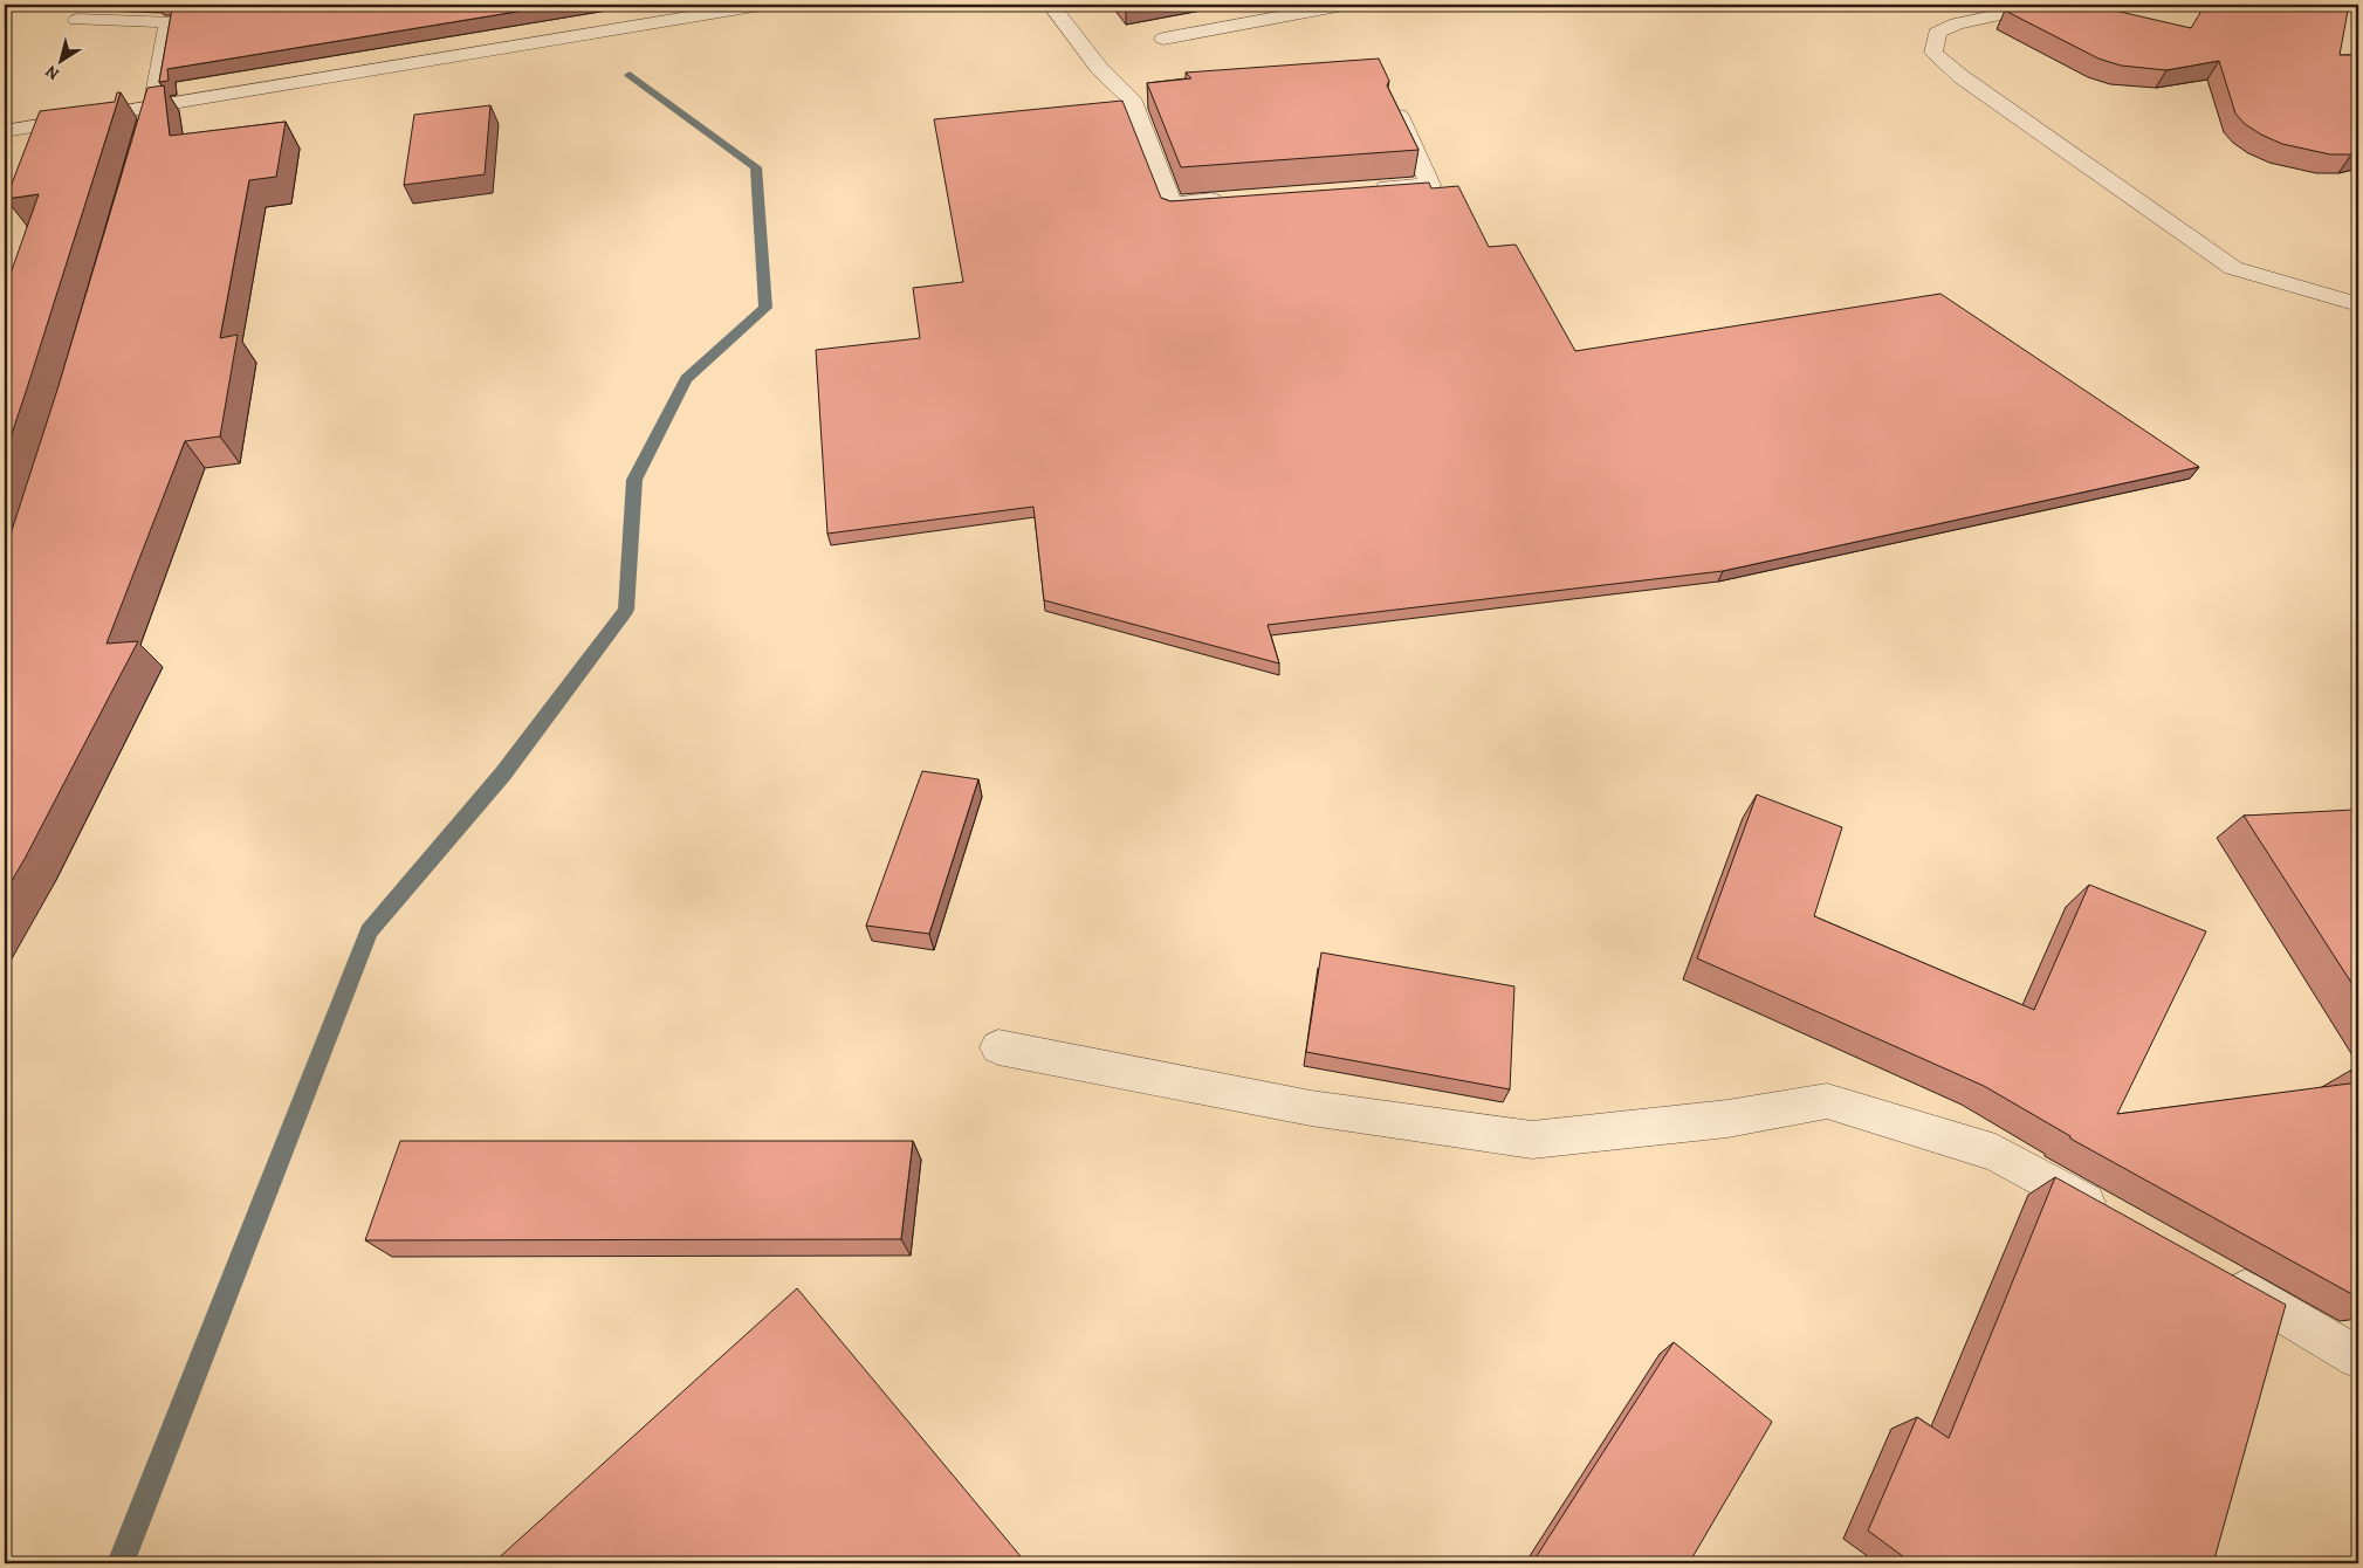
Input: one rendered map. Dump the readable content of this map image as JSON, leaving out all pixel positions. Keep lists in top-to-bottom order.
{
  "north": "bottom left"
}
